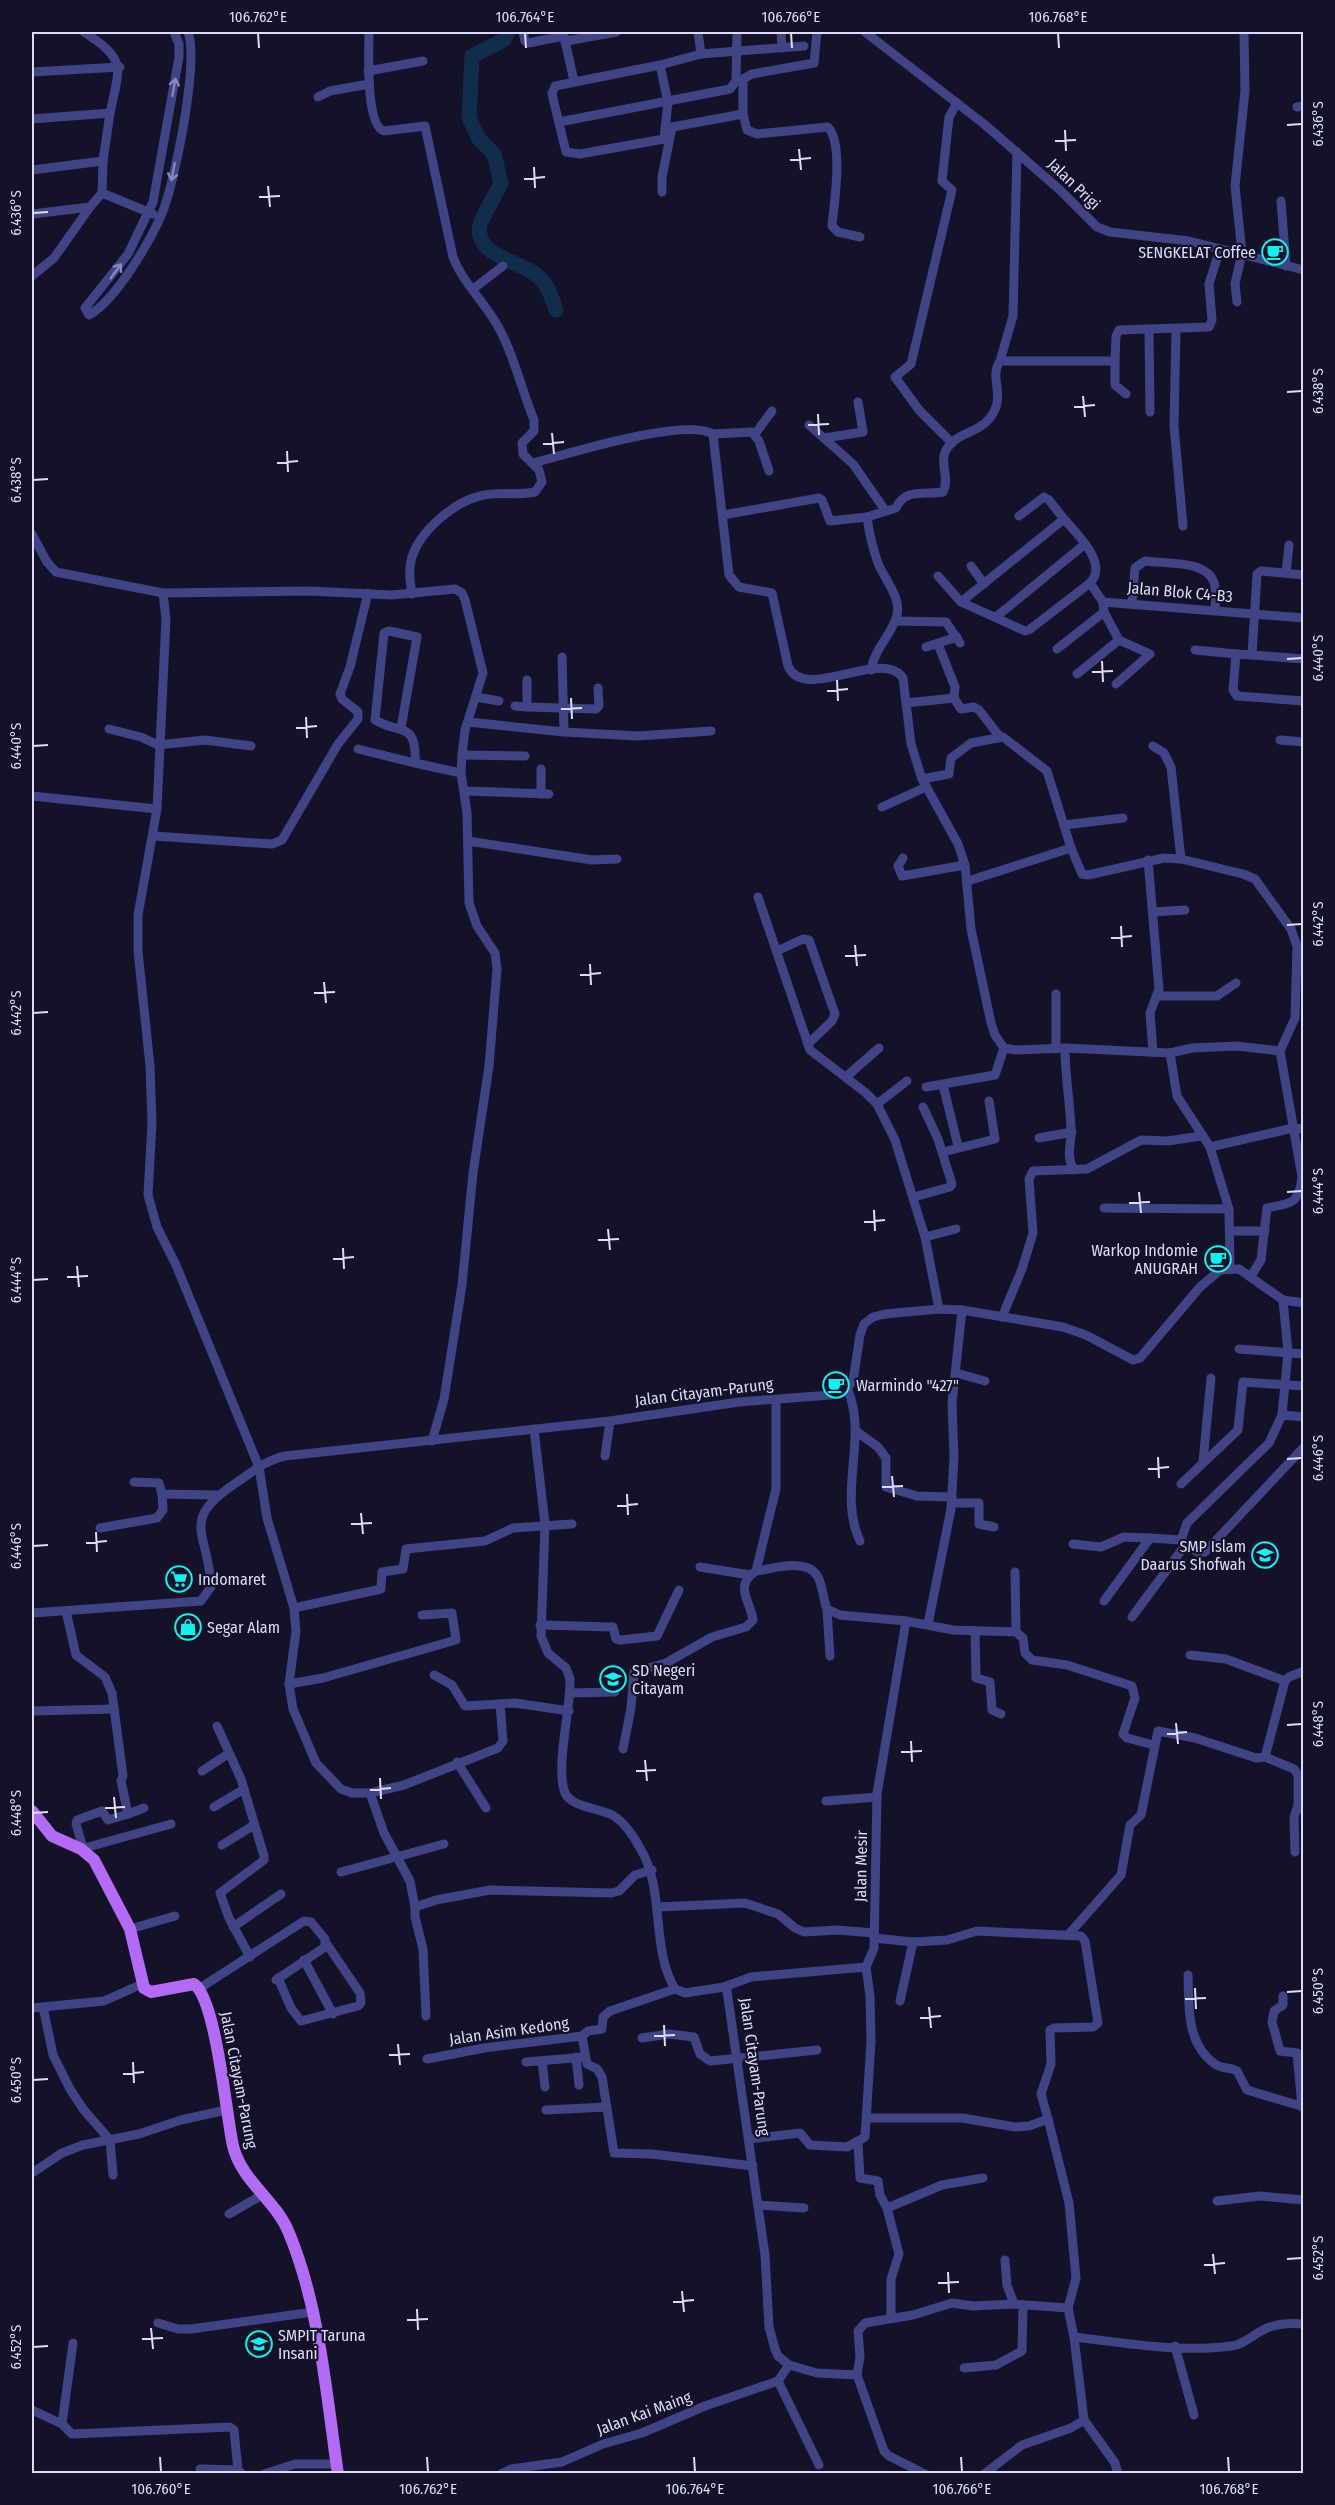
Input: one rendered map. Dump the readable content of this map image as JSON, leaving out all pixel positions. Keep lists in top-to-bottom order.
{
  "streets": {
    "main road": ["Jalan Citayam-Parung"],
    "street": [
      "Jalan Prigi",
      "Jalan Blok C4-B3",
      "Jalan Mesir",
      "Jalan Asim Kedong",
      "Jalan Kai Maing"
    ]
  },
  "places": {
    "cafe": ["SENGKELAT Coffee", "Warkop Indomie ANUGRAH", "Warmindo \"427\""],
    "school or university": ["SMP Islam Daarus Shofwah", "SD Negeri Citayam", "SMPIT Taruna Insani"],
    "supermarket": ["Indomaret"],
    "shop": ["Segar Alam"]
  },
  "coordinates": [
    "106.762°E",
    "106.764°E",
    "106.766°E",
    "106.768°E",
    "6.436°S",
    "6.438°S",
    "6.440°S",
    "6.442°S",
    "6.444°S",
    "6.446°S",
    "6.448°S",
    "6.450°S",
    "6.452°S",
    "106.760°E"
  ]
}
